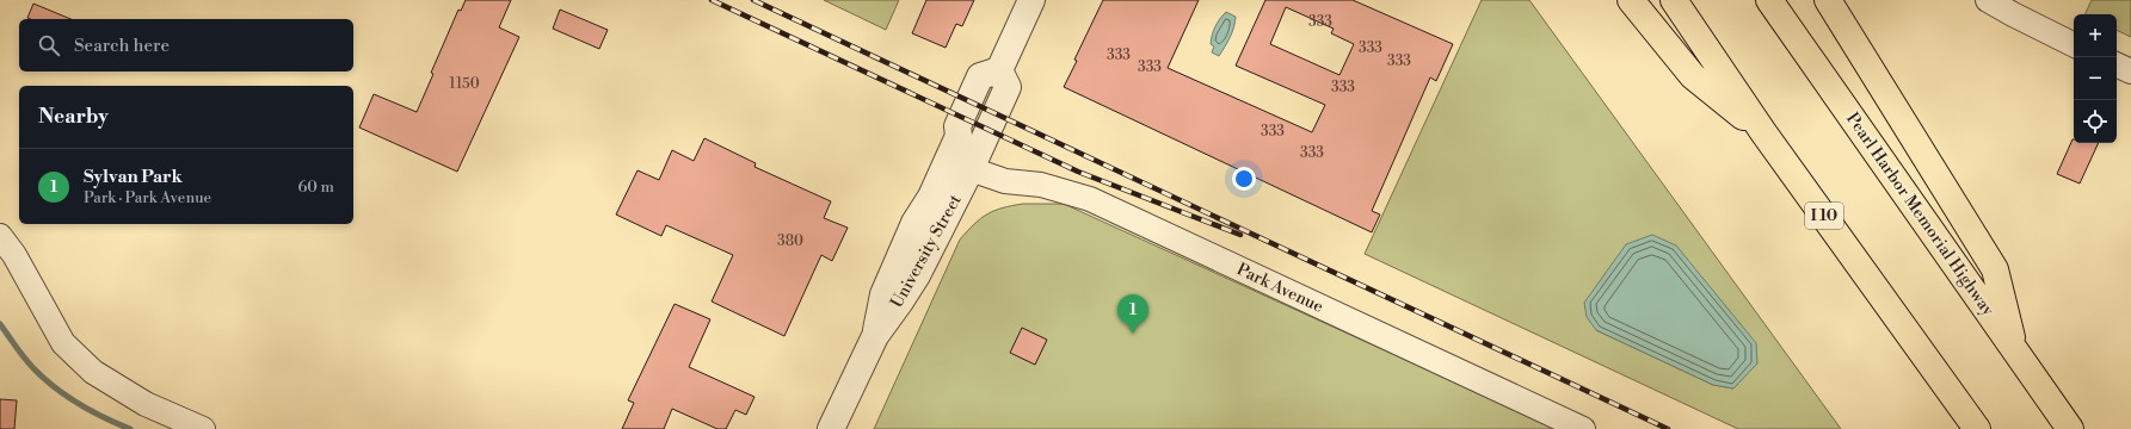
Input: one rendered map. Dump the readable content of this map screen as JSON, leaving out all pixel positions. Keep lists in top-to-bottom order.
{
  "streets": {
    "highway": ["Pearl Harbor Memorial Highway", "I 10"],
    "street": ["University Street", "Park Avenue"]
  },
  "crossings": [
    ["University Street", "Park Avenue"]
  ],
  "house_numbers": [
    "333",
    "333",
    "333",
    "333",
    "333",
    "1150",
    "333",
    "333",
    "333",
    "380"
  ],
  "page": {
    "map_buttons": ["+", "−"],
    "search": "Search here",
    "heading": "Nearby",
    "list": [
      {
        "mark": "1",
        "name": "Sylvan Park",
        "note": "Park · Park Avenue",
        "value": "60 m"
      }
    ],
    "pins": "1"
  }
}
